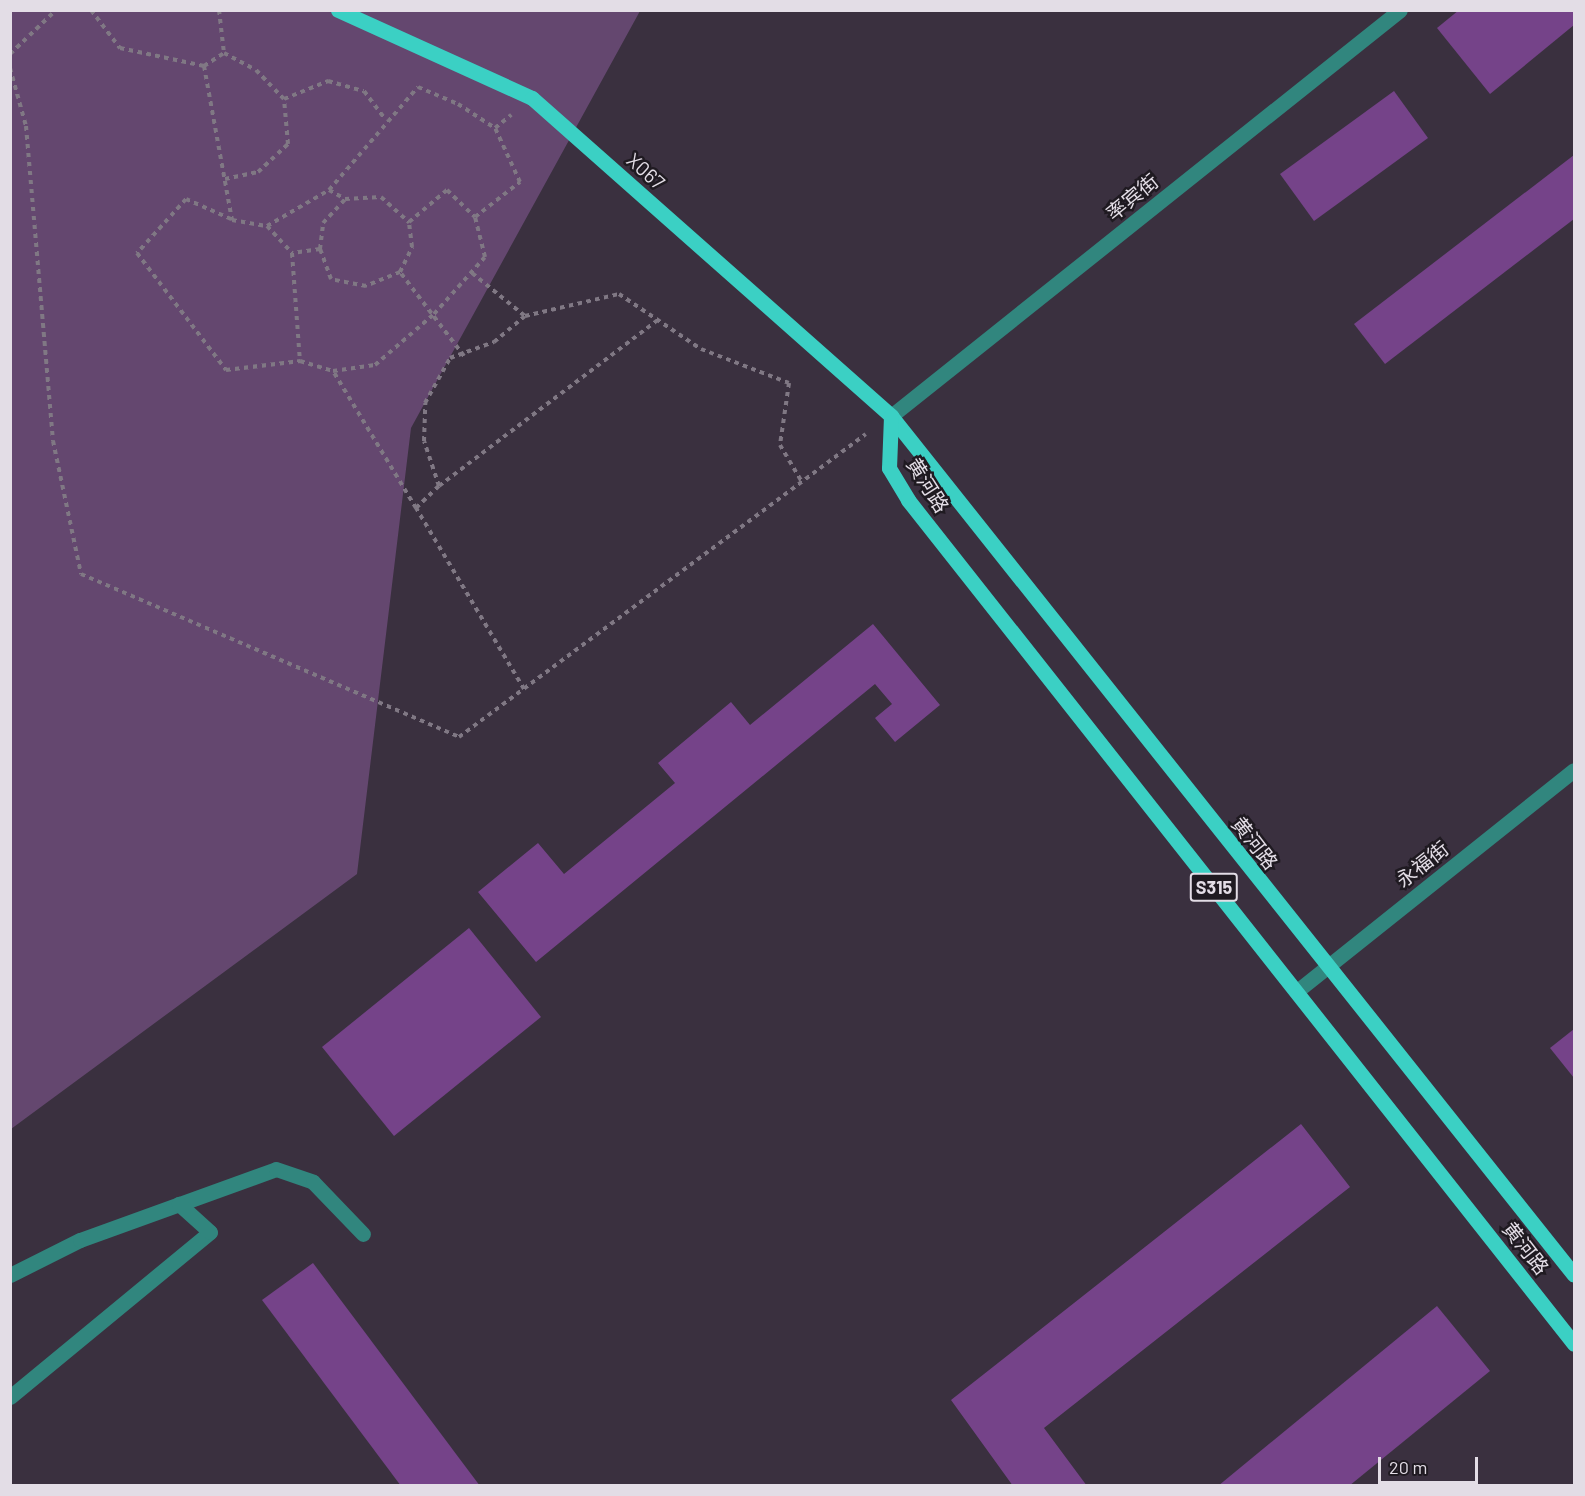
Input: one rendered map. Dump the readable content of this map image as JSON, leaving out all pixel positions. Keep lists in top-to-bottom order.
{
  "streets": {
    "main road": ["X067", "黄河路", "S315"],
    "street": ["率宾街", "永福街"]
  },
  "crossings": [
    ["X067", "率宾街"],
    ["X067", "黄河路"],
    ["率宾街", "黄河路"],
    ["黄河路", "永福街"]
  ],
  "scale_bar": "20 m"
}
